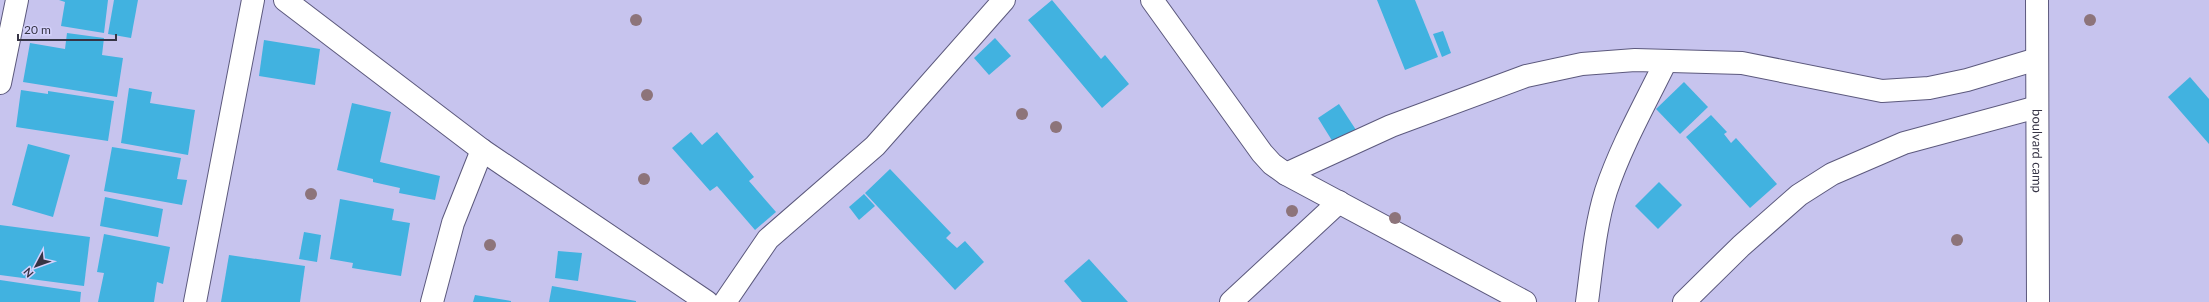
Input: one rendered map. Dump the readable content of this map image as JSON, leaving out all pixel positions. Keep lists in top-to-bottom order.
{
  "streets": {
    "street": ["boulvard camp"]
  },
  "scale_bar": "20 m",
  "north": "bottom left"
}
